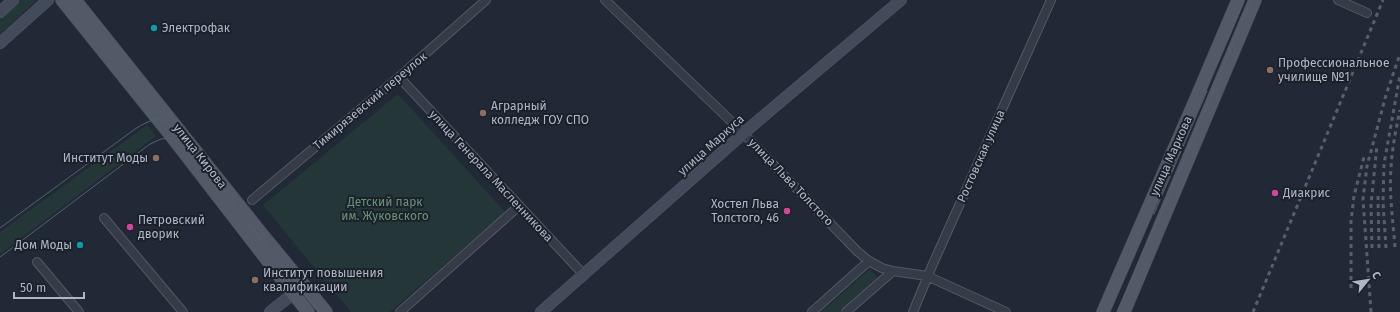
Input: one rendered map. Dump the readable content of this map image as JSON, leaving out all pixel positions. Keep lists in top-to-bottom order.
{
  "streets": {
    "main road": ["улица Кирова", "улица Маркова"],
    "street": [
      "Тимирязевский переулок",
      "улица Маркуса",
      "Ростовская улица",
      "улица Генерала Масленникова",
      "улица Льва Толстого"
    ]
  },
  "crossings": [
    ["Тимирязевский переулок", "улица Генерала Масленникова"],
    ["улица Маркуса", "улица Генерала Масленникова"],
    ["улица Маркуса", "улица Льва Толстого"],
    ["Ростовская улица", "улица Льва Толстого"]
  ],
  "parks": ["Детский парк им. Жуковского"],
  "places": [
    "Электрофак",
    "Профессиональное училище №1",
    "Аграрный колледж ГОУ СПО",
    "Институт Моды",
    "Диакрис",
    "Хостел Льва Толстого, 46",
    "Петровский дворик",
    "Дом Моды",
    "Институт повышения квалификации"
  ],
  "scale_bar": "50 m",
  "north": "top right"
}
